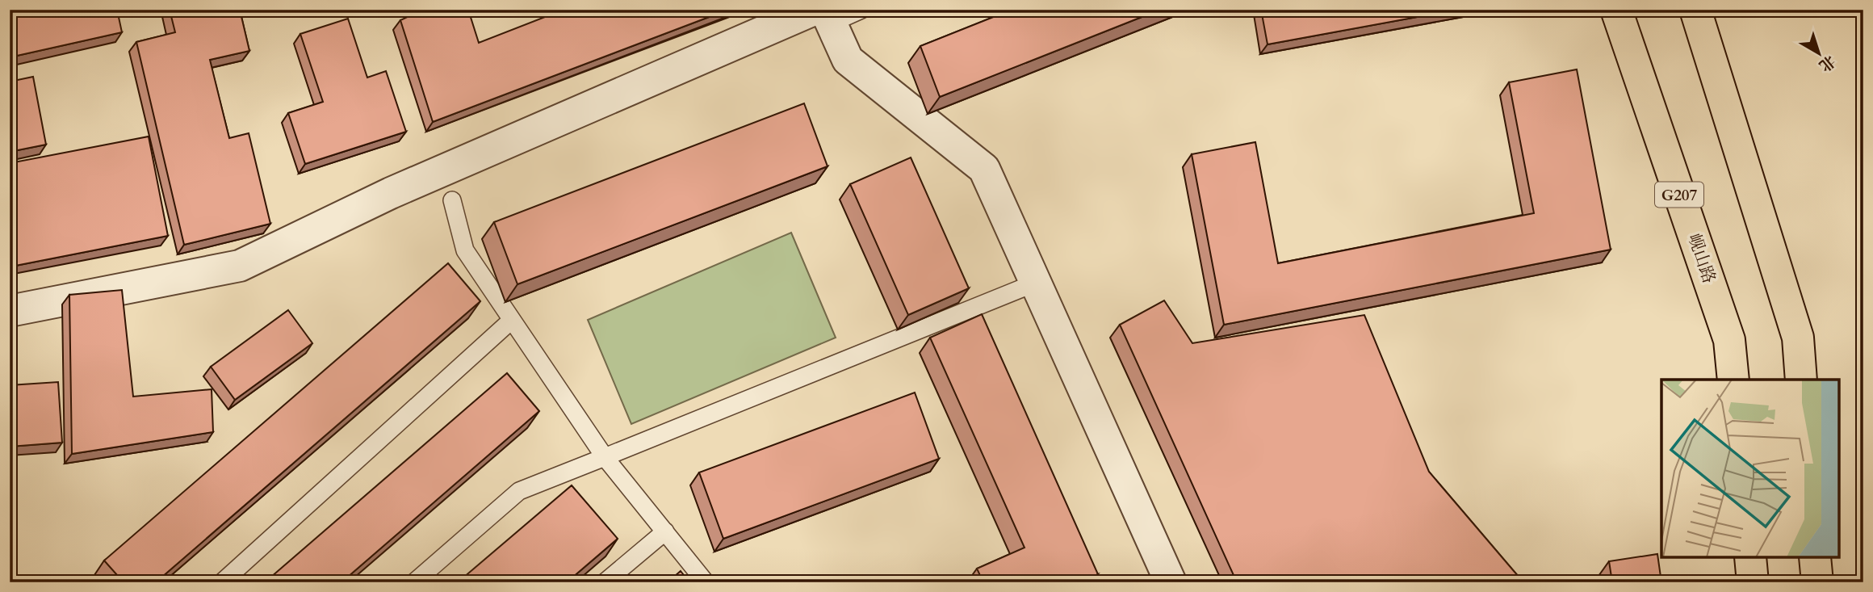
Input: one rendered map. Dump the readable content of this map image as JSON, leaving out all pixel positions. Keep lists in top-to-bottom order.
{
  "streets": {
    "highway": ["G207", "岘山路"]
  },
  "north": "bottom right"
}
